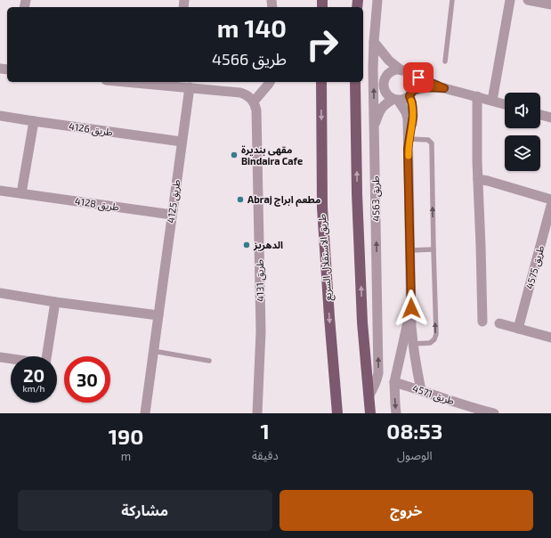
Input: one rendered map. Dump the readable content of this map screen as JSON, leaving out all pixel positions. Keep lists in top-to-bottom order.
{
  "streets": {
    "main road": ["طريق الاستقلال السريع"],
    "street": [
      "طريق 4126",
      "طريق 4563",
      "طريق 4125",
      "طريق 4128",
      "طريق 4575",
      "طريق 4131",
      "طريق 4571"
    ]
  },
  "crossings": [
    ["طريق 4126", "طريق 4125"],
    ["طريق 4125", "طريق 4128"]
  ],
  "places": ["مقهى بنديرة Bindaira Cafe", "Abraj مطعم ابراج", "الدهريز"],
  "page": {
    "turn": ["140 m", "طريق 4566"],
    "speed": "20 km/h",
    "limit": "30",
    "eta": [
      "08:53",
      "الوصول",
      "1",
      "دقيقة",
      "190",
      "m"
    ],
    "buttons": ["خروج", "مشاركة"]
  }
}
